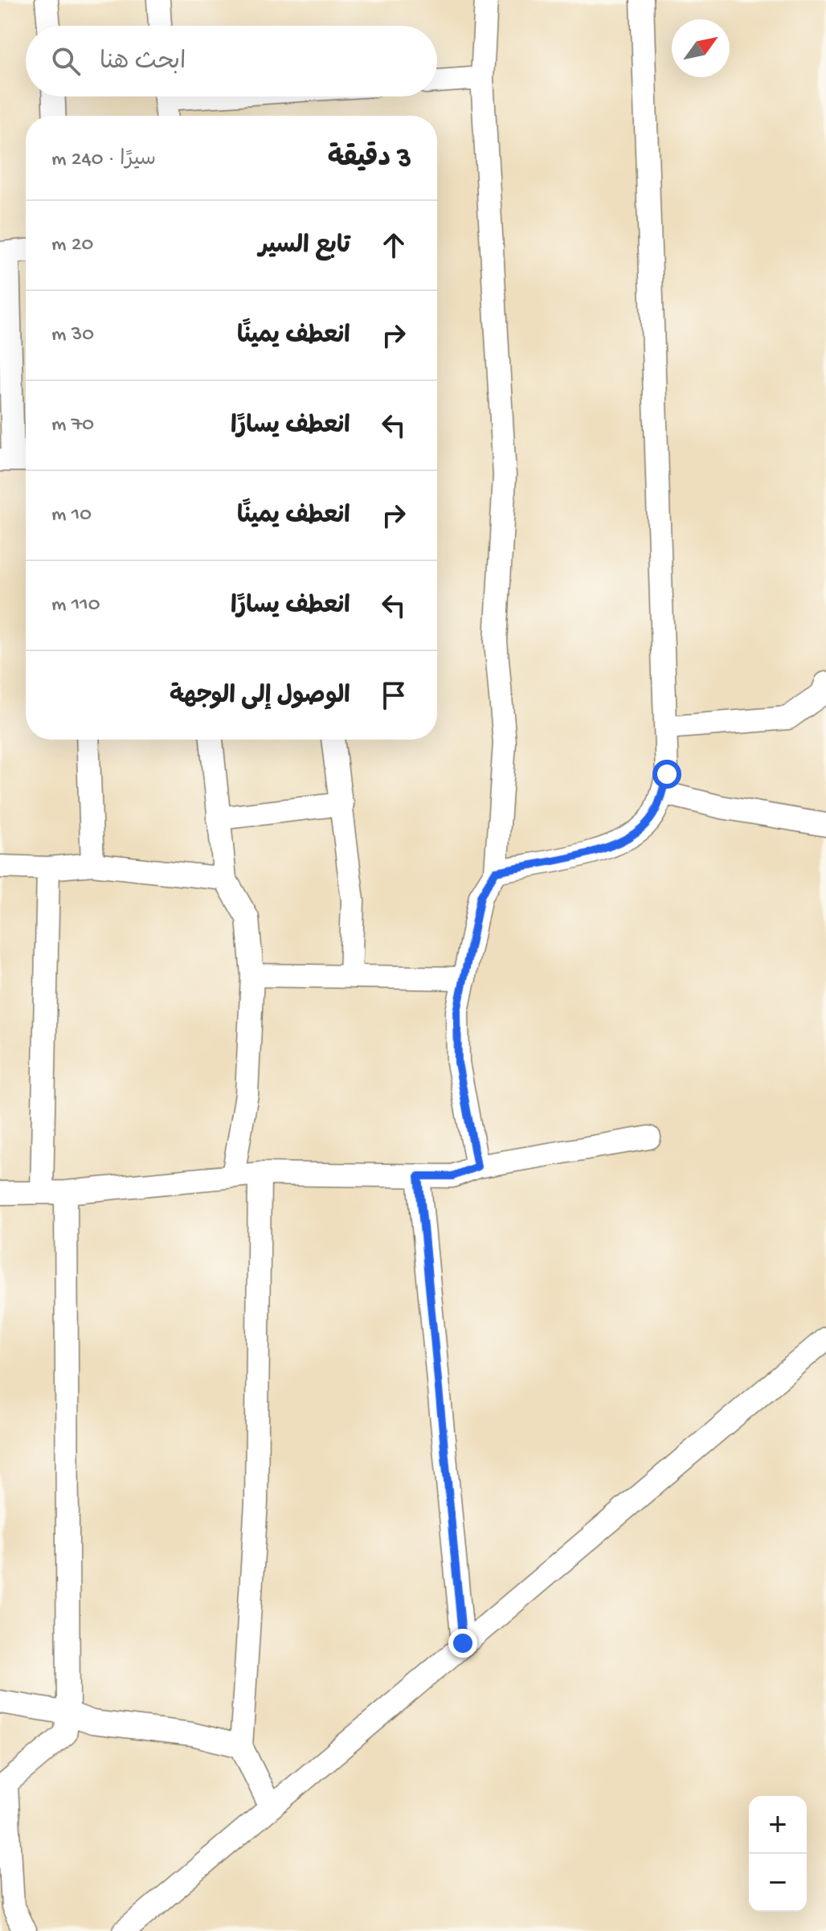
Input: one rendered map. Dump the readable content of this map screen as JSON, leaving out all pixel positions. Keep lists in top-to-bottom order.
{
  "north": "top right",
  "page": {
    "search": "ابحث هنا",
    "heading": ["3 دقيقة", "سيرًا · 240 m"],
    "list": [
      ["تابع السير", "20 m"],
      ["انعطف يمينًا", "30 m"],
      ["انعطف يسارًا", "70 m"],
      ["انعطف يمينًا", "10 m"],
      ["انعطف يسارًا", "110 m"],
      "الوصول إلى الوجهة"
    ],
    "map_buttons": ["+", "−"]
  }
}
